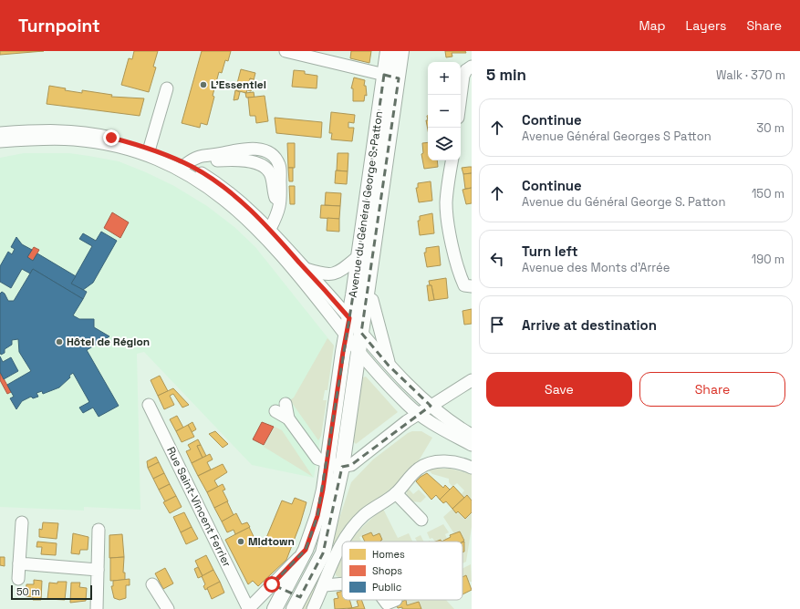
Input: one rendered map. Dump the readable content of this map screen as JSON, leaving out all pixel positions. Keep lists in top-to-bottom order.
{
  "streets": {
    "main road": ["Avenue du Général George S. Patton"],
    "street": ["Rue Saint-Vincent Ferrier"]
  },
  "places": ["L'Essentiel", "Hôtel de Région", "Midtown"],
  "legend": ["Homes", "Shops", "Public"],
  "scale_bar": "50 m",
  "page": {
    "header": "Turnpoint",
    "nav": ["Map", "Layers", "Share"],
    "heading": ["5 min", "Walk · 370 m"],
    "map_buttons": ["+", "−"],
    "list": [
      ["Continue", "Avenue Général Georges S Patton", "30 m"],
      ["Continue", "Avenue du Général George S. Patton", "150 m"],
      ["Turn left", "Avenue des Monts d'Arrée", "190 m"],
      "Arrive at destination"
    ],
    "buttons": ["Save", "Share"],
    "scale": "50 m"
  }
}
